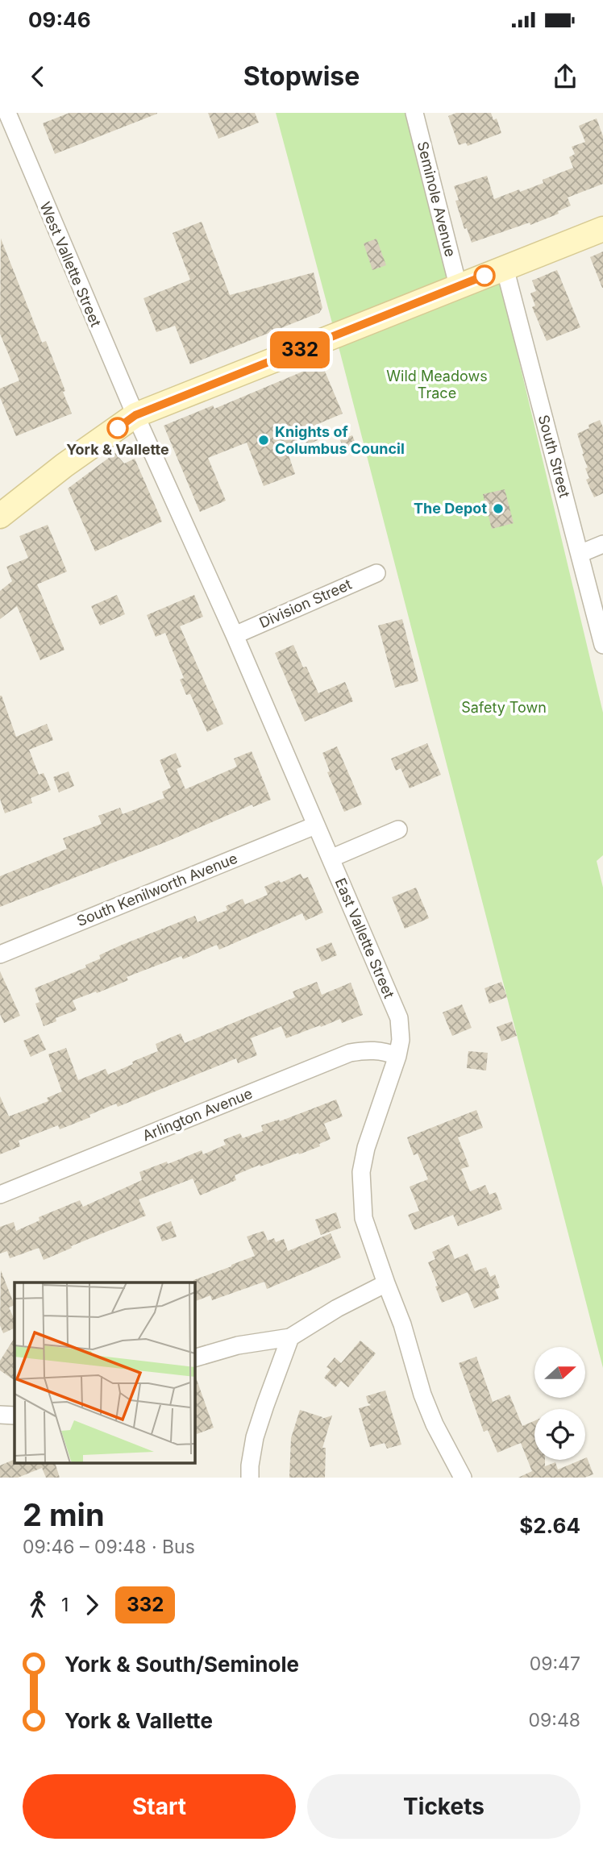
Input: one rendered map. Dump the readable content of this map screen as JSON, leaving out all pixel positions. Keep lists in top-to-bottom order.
{
  "streets": {
    "street": [
      "Seminole Avenue",
      "West Vallette Street",
      "South Street",
      "Division Street",
      "South Kenilworth Avenue",
      "East Vallette Street",
      "Arlington Avenue"
    ]
  },
  "crossings": [
    ["West Vallette Street", "East Vallette Street"],
    ["Division Street", "East Vallette Street"],
    ["South Kenilworth Avenue", "East Vallette Street"],
    ["East Vallette Street", "Arlington Avenue"]
  ],
  "parks": ["Wild Meadows Trace", "Safety Town"],
  "places": ["York & Vallette", "Knights of Columbus Council", "The Depot"],
  "lines": ["bus line 332"],
  "north": "right",
  "page": {
    "status": "09:46",
    "header": "Stopwise",
    "on_map": "332",
    "heading": ["2 min", "09:46 – 09:48 · Bus", "$2.64"],
    "legs": ["1", "332"],
    "list": [
      {
        "name": "York & South/Seminole",
        "value": "09:47"
      },
      {
        "name": "York & Vallette",
        "value": "09:48"
      }
    ],
    "buttons": ["Start", "Tickets"]
  }
}
